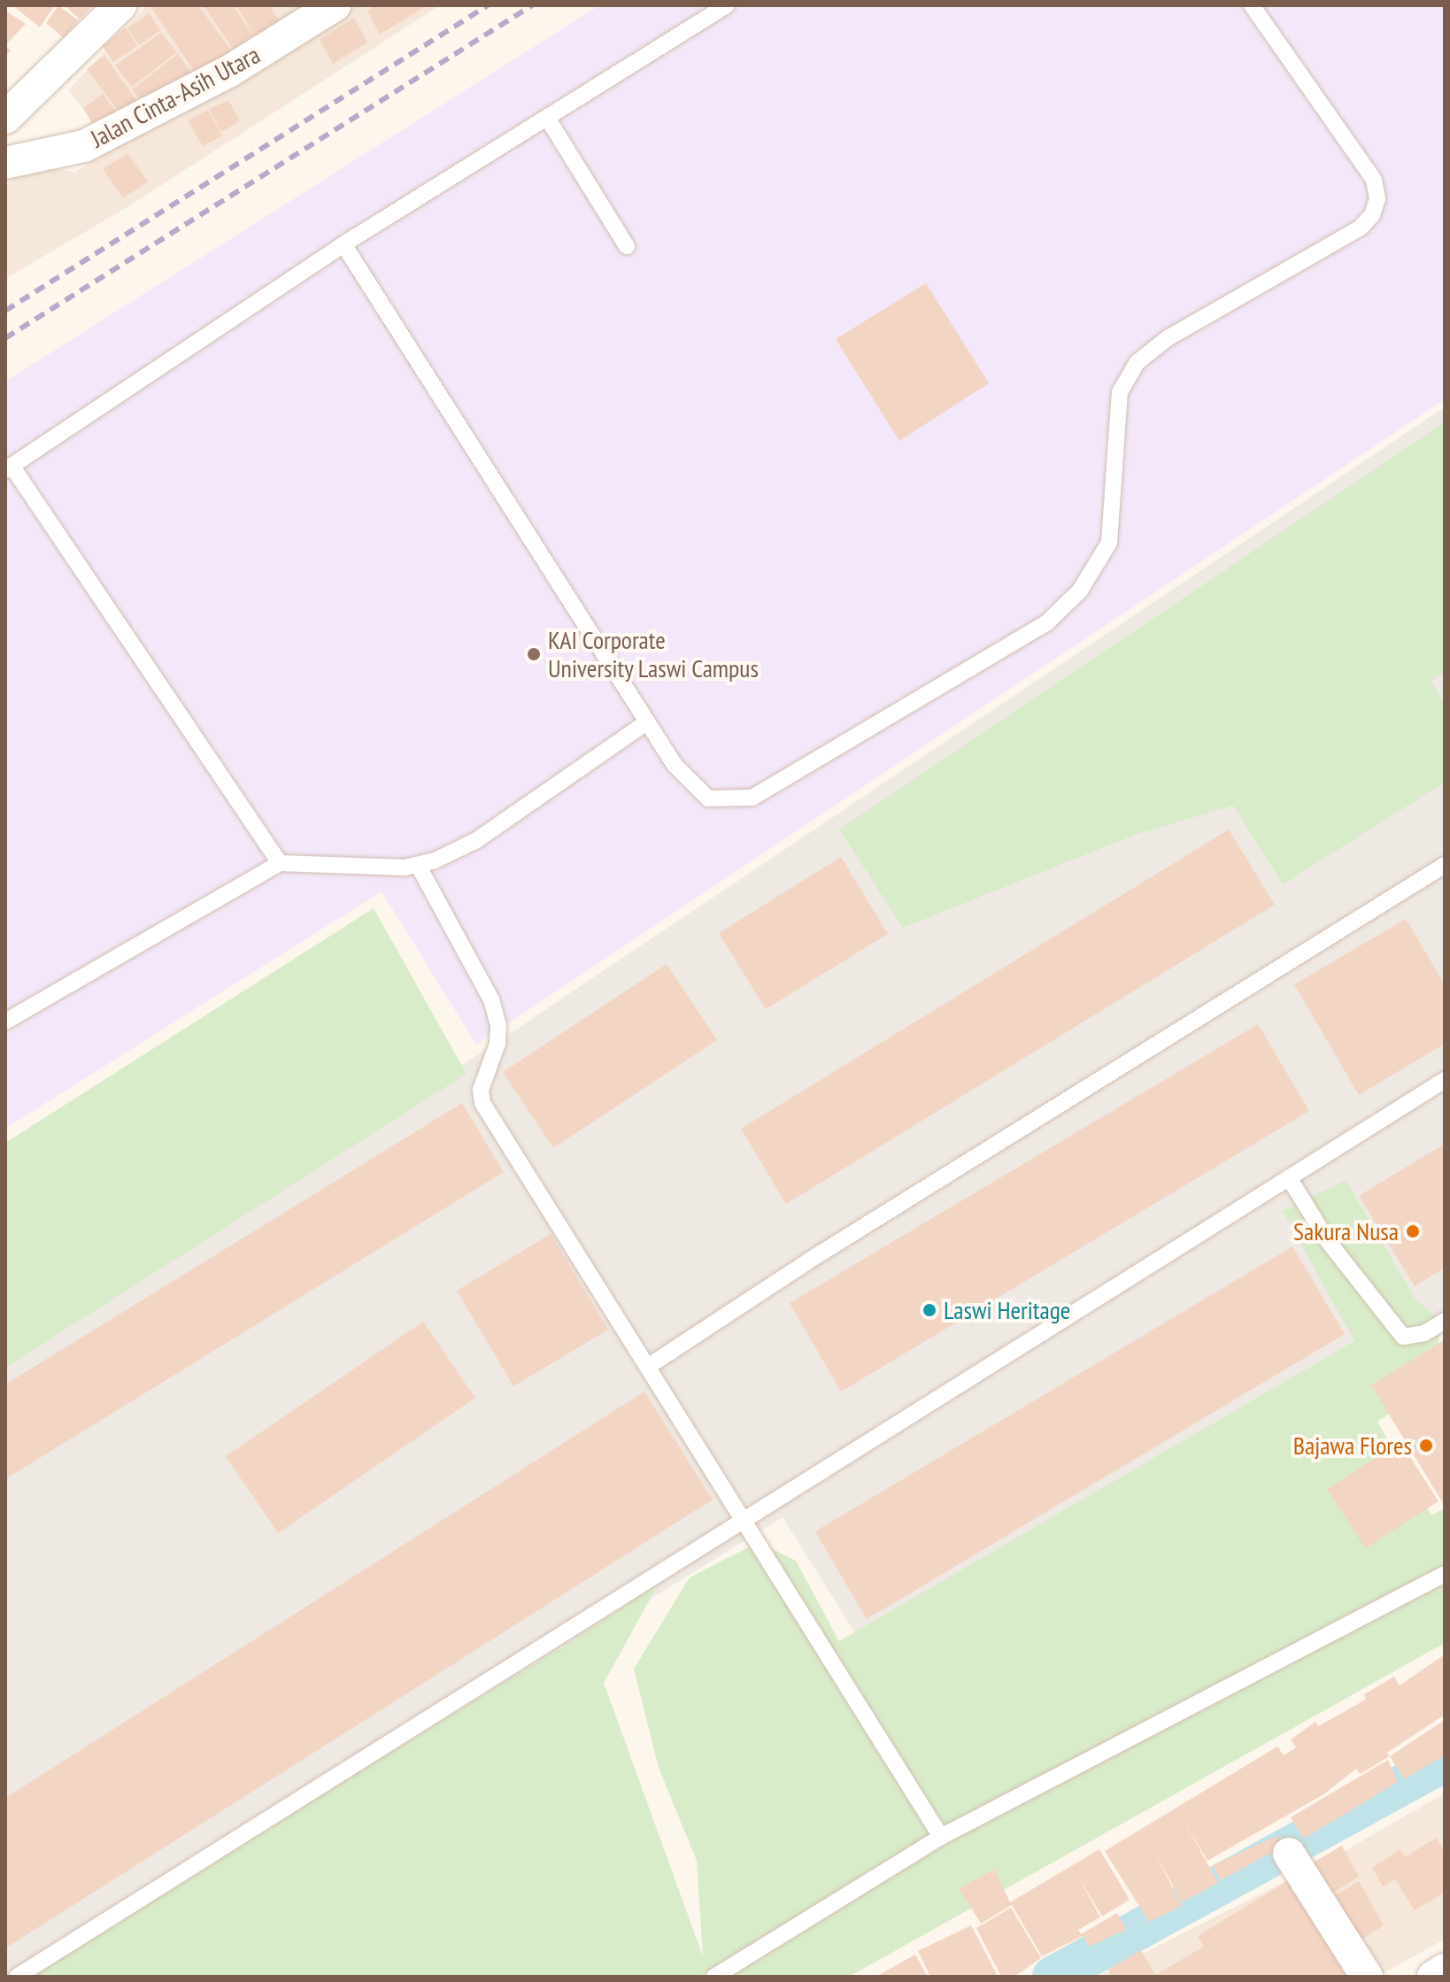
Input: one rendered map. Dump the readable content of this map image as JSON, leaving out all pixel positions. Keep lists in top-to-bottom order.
{
  "streets": {
    "street": ["Jalan Cinta-Asih Utara"]
  },
  "places": [
    "KAI Corporate University Laswi Campus",
    "Sakura Nusa",
    "Laswi Heritage",
    "Bajawa Flores"
  ]
}
